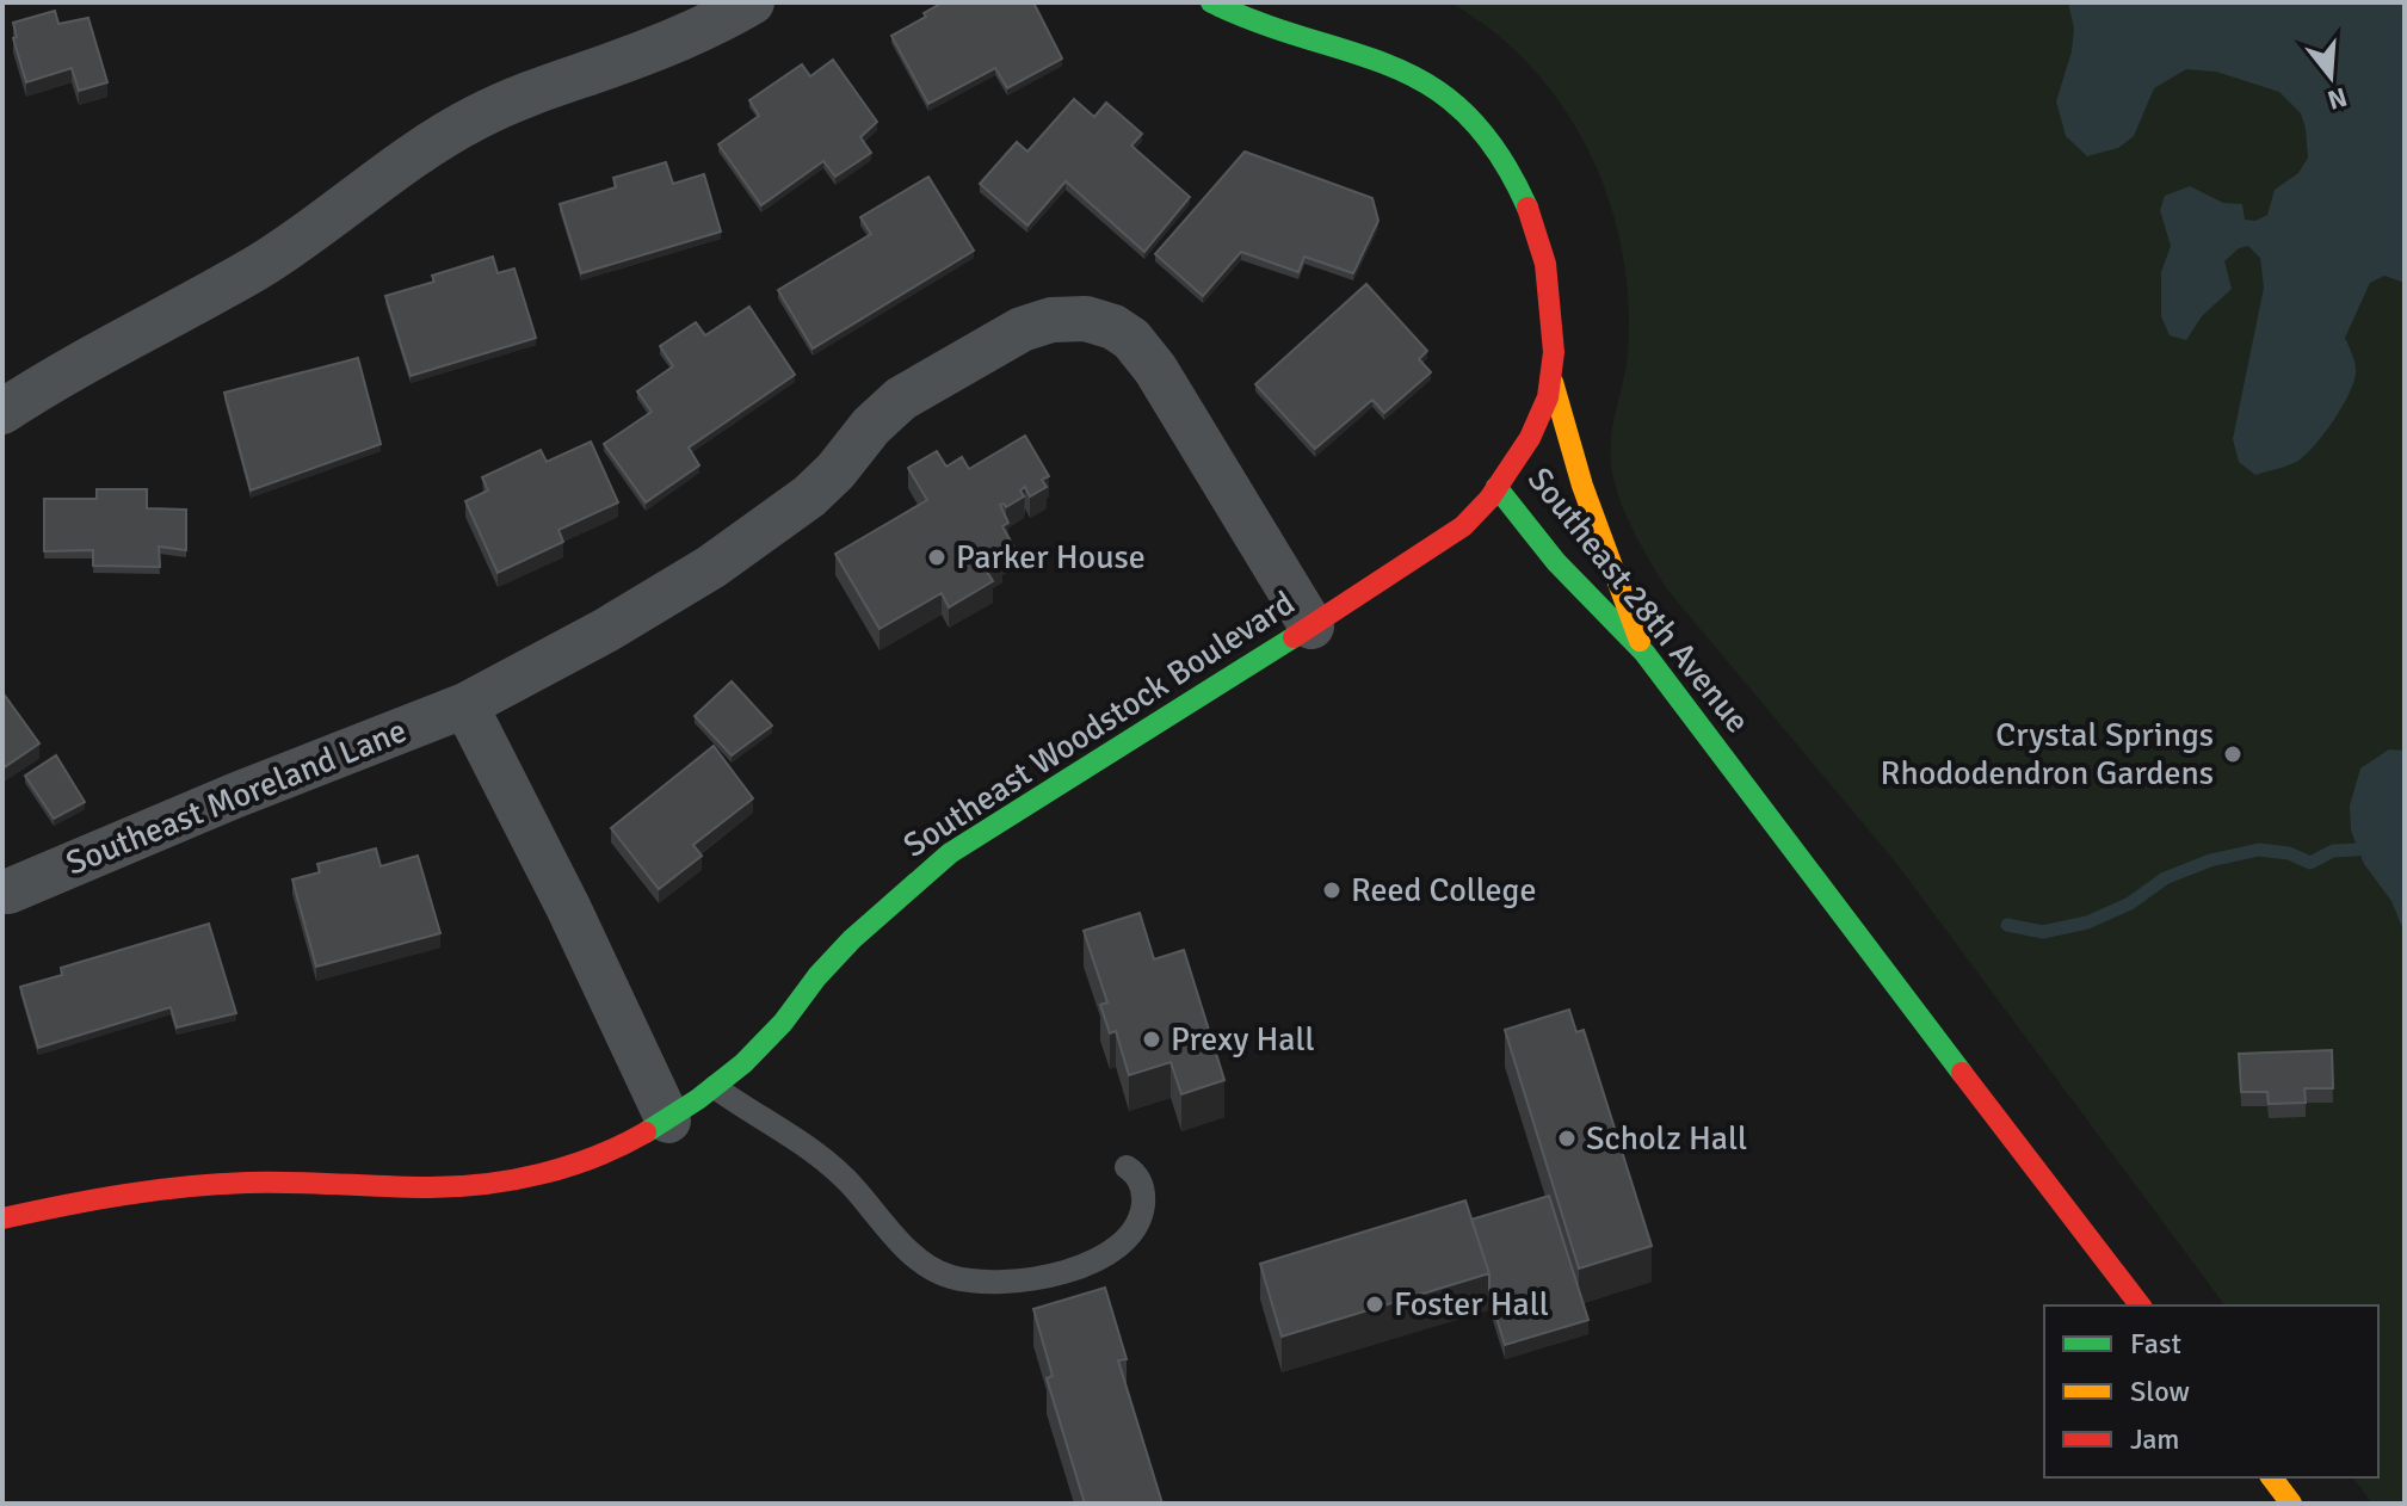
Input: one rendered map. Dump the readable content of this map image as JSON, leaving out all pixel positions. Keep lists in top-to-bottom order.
{
  "streets": {
    "main road": ["Southeast 28th Avenue", "Southeast Woodstock Boulevard"],
    "street": ["Southeast Moreland Lane"]
  },
  "crossings": [
    ["Southeast 28th Avenue", "Southeast Woodstock Boulevard"],
    ["Southeast Woodstock Boulevard", "Southeast Moreland Lane"]
  ],
  "places": [
    "Parker House",
    "Crystal Springs Rhododendron Gardens",
    "Reed College",
    "Prexy Hall",
    "Scholz Hall",
    "Foster Hall"
  ],
  "legend": ["Fast", "Slow", "Jam"],
  "north": "bottom"
}
